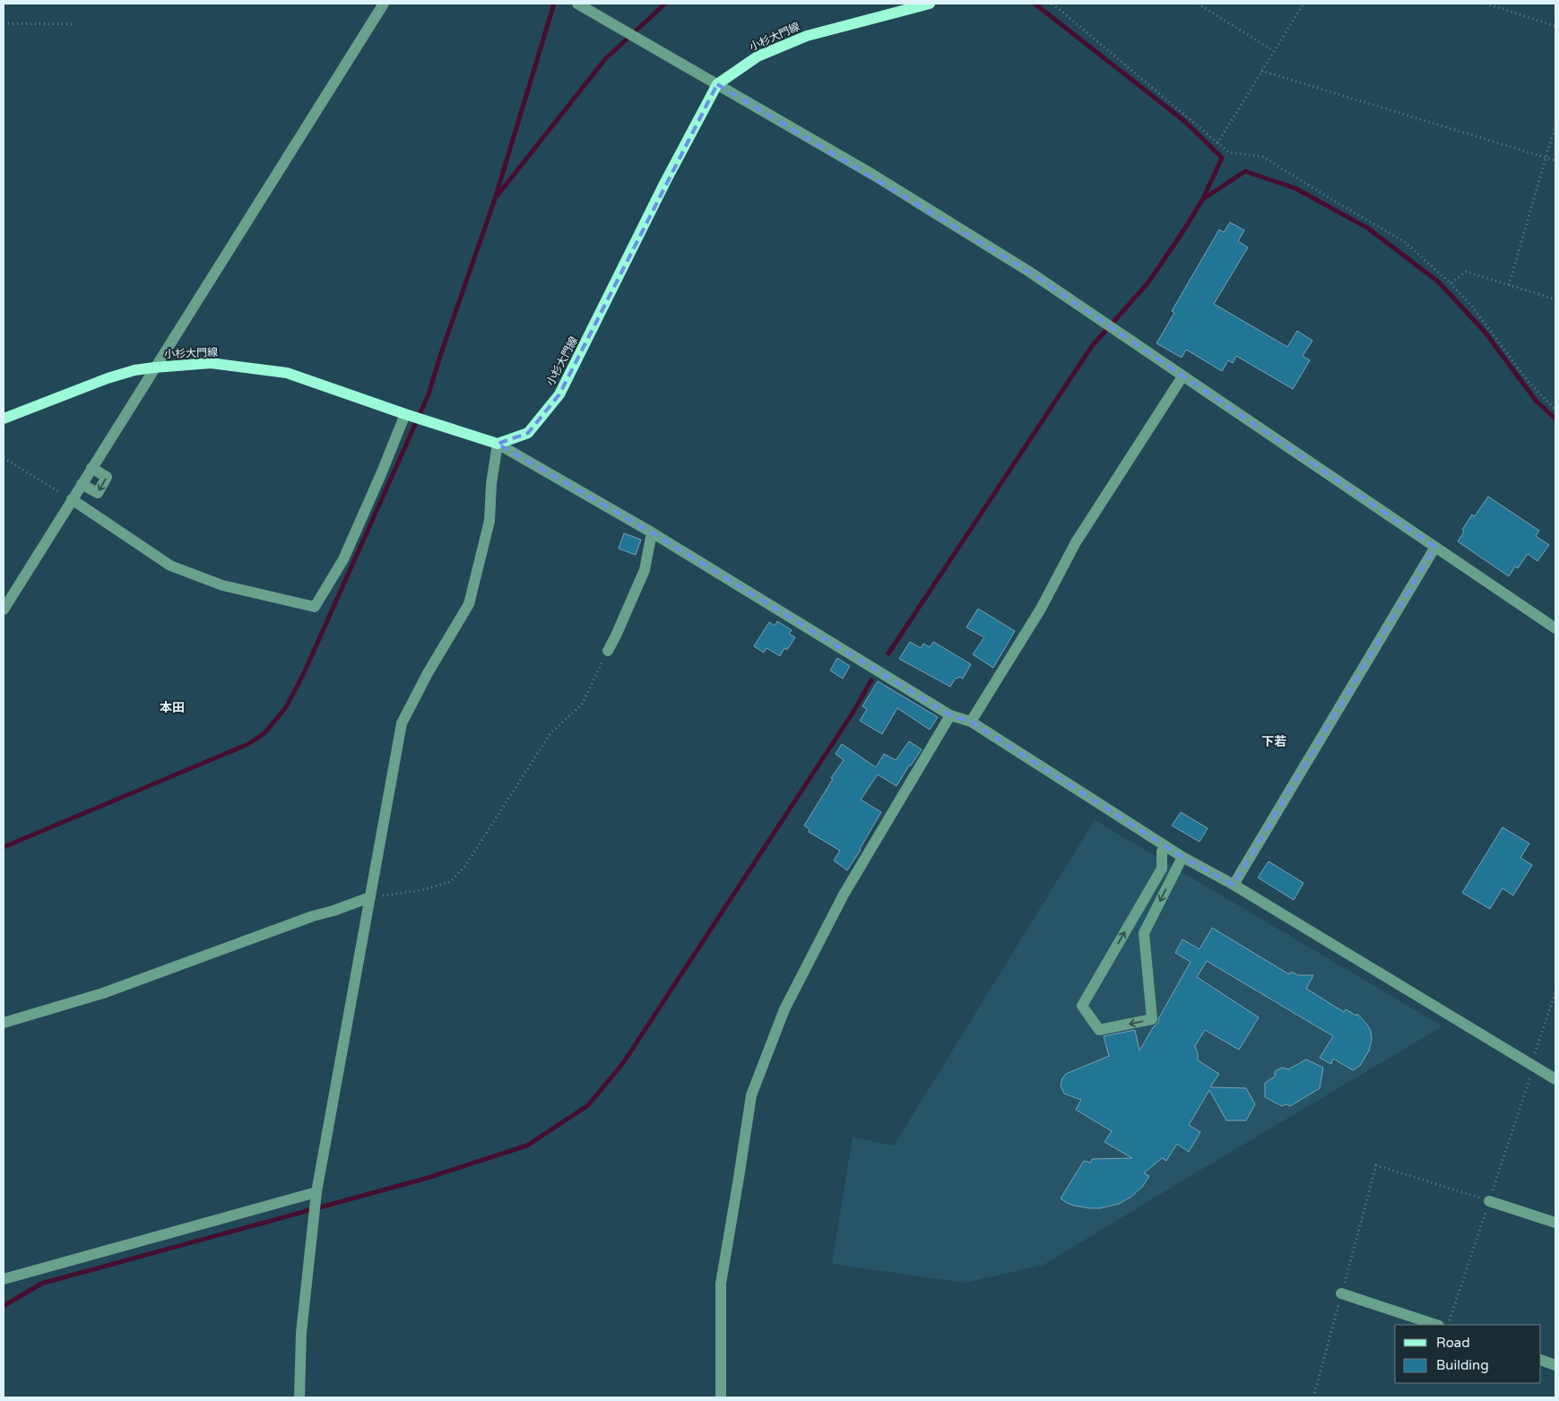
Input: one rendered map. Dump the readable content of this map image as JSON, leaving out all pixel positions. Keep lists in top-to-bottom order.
{
  "streets": {
    "main road": ["小杉大門線"]
  },
  "districts": ["本田", "下若"],
  "legend": ["Road", "Building"]
}
